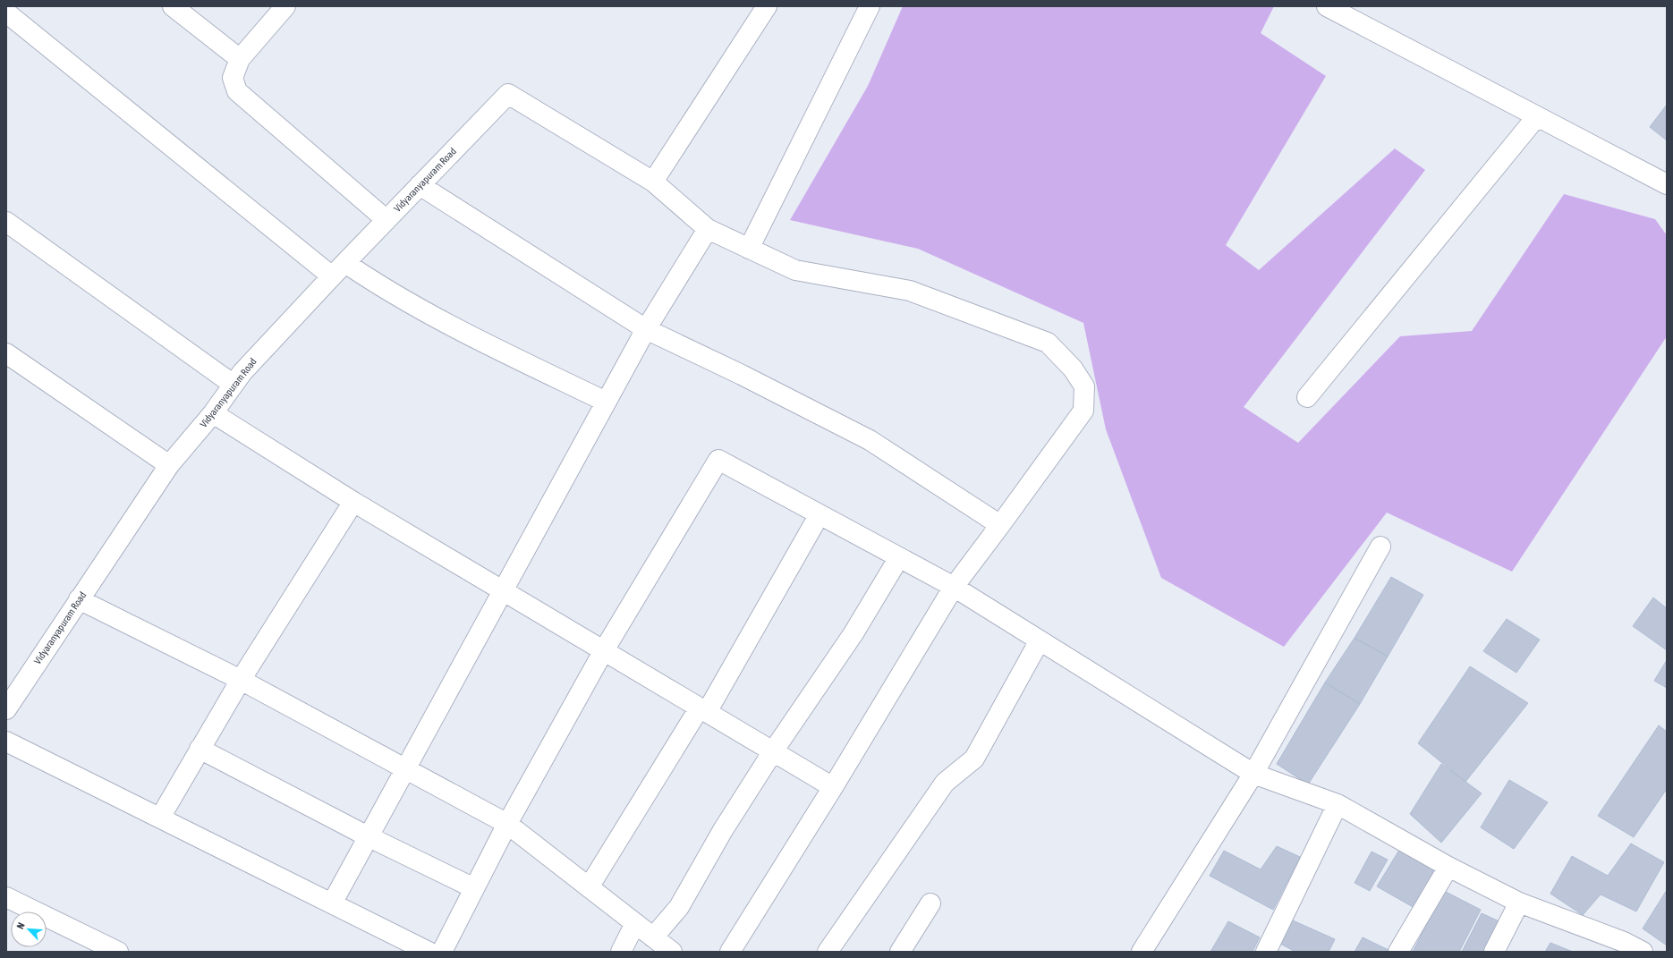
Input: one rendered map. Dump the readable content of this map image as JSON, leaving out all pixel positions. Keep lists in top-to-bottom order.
{
  "streets": {
    "street": ["Vidyaranyapuram Road"]
  },
  "north": "top left"
}
